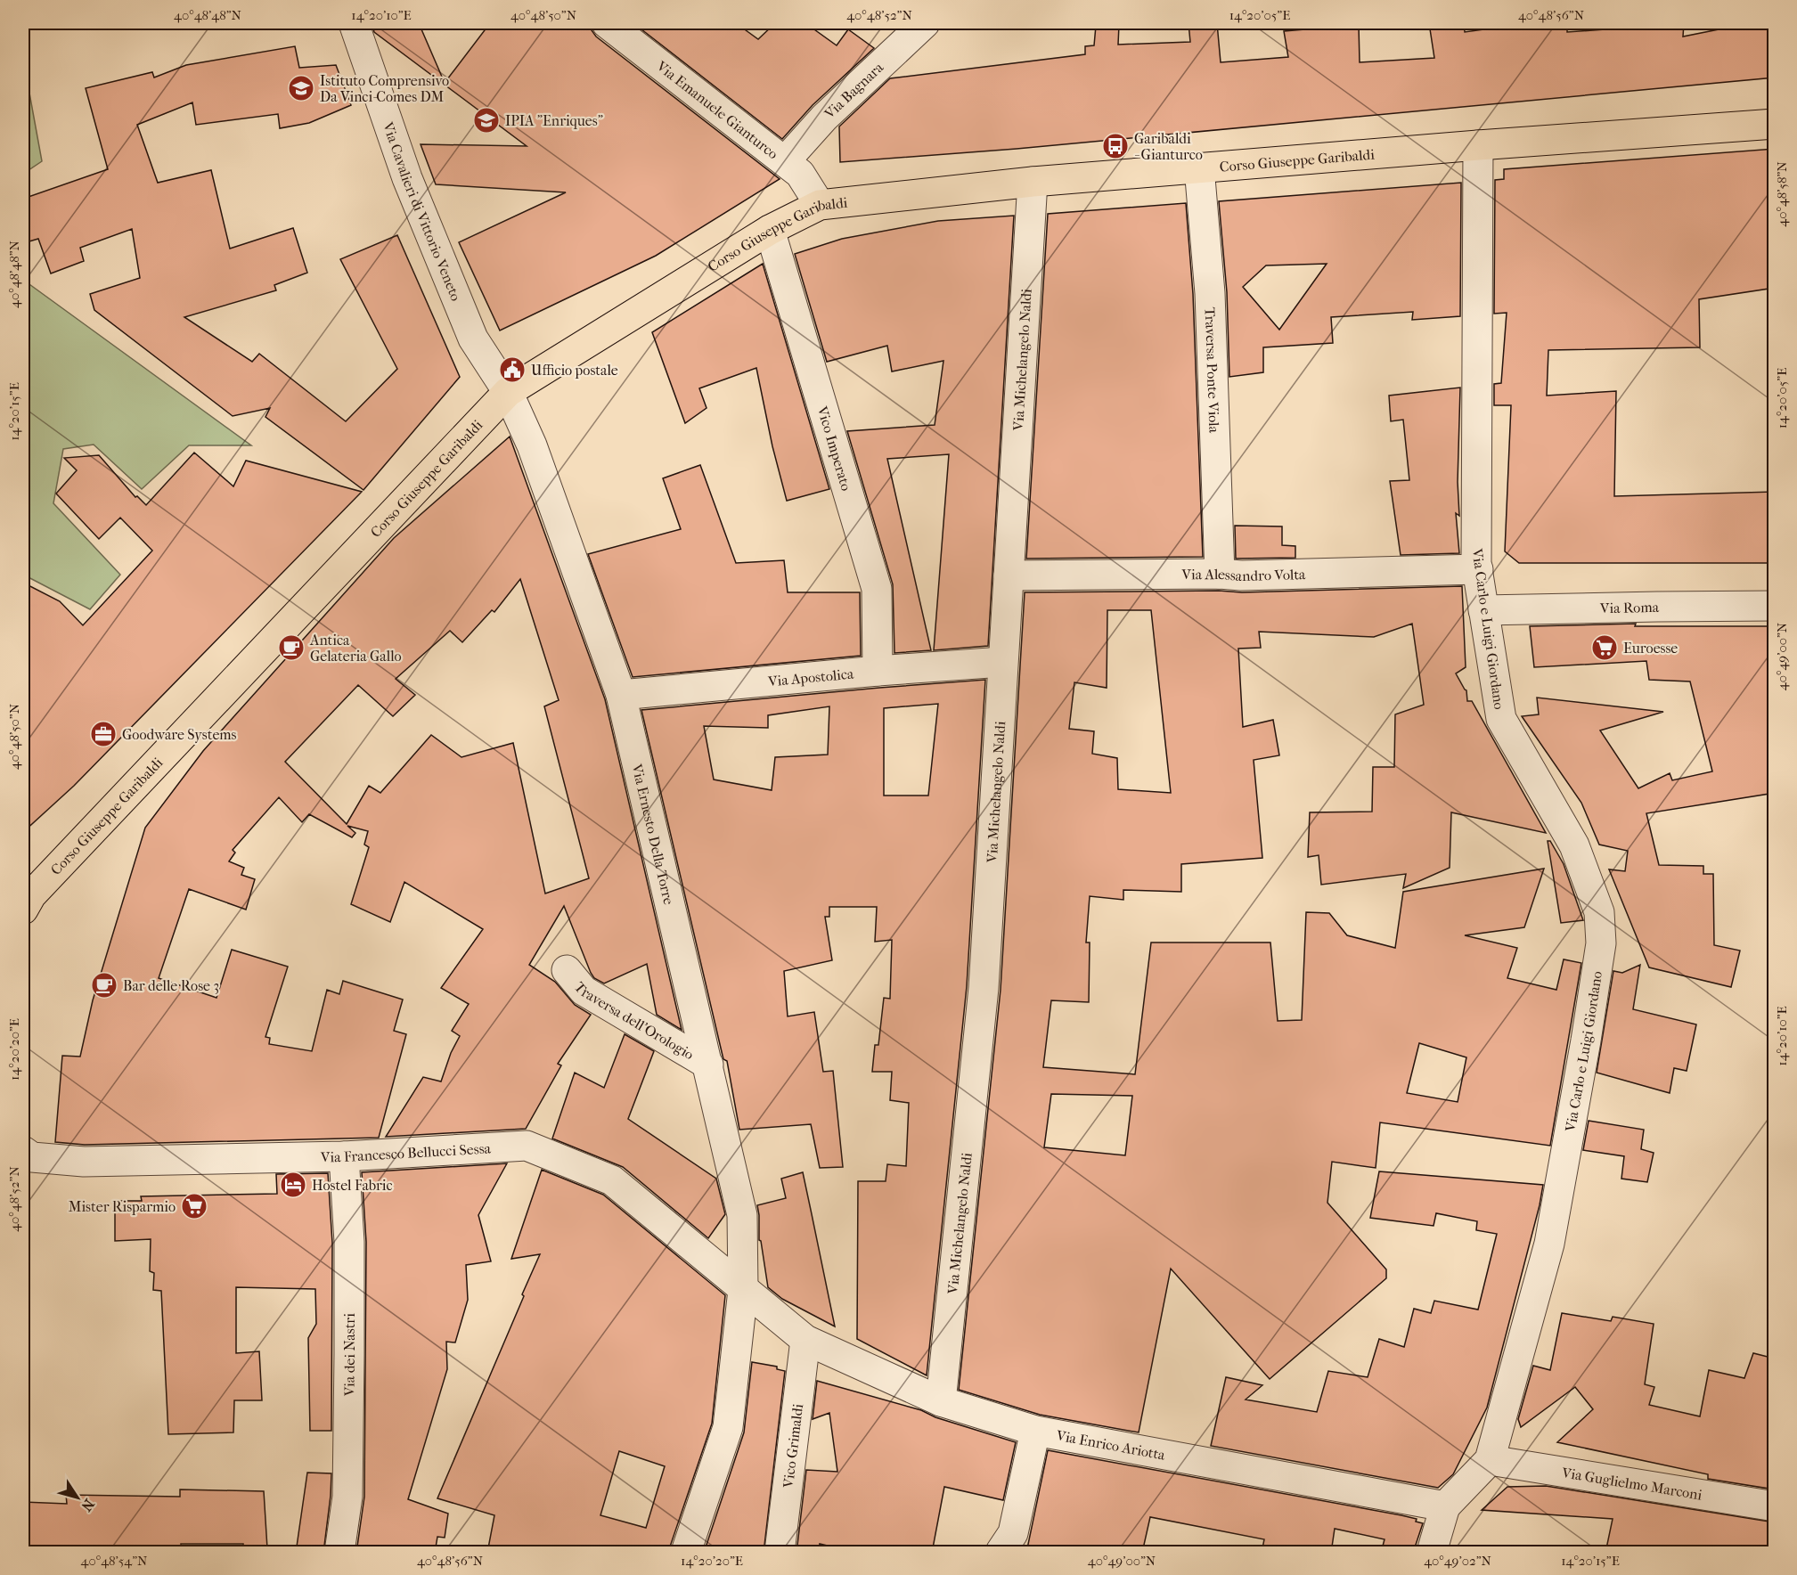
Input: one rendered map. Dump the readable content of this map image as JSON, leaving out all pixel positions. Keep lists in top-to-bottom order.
{
  "streets": {
    "main road": ["Corso Giuseppe Garibaldi"],
    "street": [
      "Via Bagnara",
      "Via Emanuele Gianturco",
      "Via Cavalieri di Vittorio Veneto",
      "Via Michelangelo Naldi",
      "Traversa Ponte Viola",
      "Vico Imperato",
      "Via Alessandro Volta",
      "Via Roma",
      "Via Carlo e Luigi Giordano",
      "Via Apostolica",
      "Via Ernesto Della Torre",
      "Traversa dell'Orologio",
      "Via Francesco Bellucci Sessa",
      "Via dei Nastri",
      "Via Enrico Ariotta",
      "Vico Grimaldi",
      "Via Guglielmo Marconi"
    ]
  },
  "crossings": [
    ["Via Bagnara", "Via Emanuele Gianturco"],
    ["Via Emanuele Gianturco", "Corso Giuseppe Garibaldi"],
    ["Corso Giuseppe Garibaldi", "Via Cavalieri di Vittorio Veneto"],
    ["Corso Giuseppe Garibaldi", "Via Michelangelo Naldi"],
    ["Corso Giuseppe Garibaldi", "Traversa Ponte Viola"],
    ["Corso Giuseppe Garibaldi", "Vico Imperato"],
    ["Corso Giuseppe Garibaldi", "Via Carlo e Luigi Giordano"],
    ["Corso Giuseppe Garibaldi", "Via Ernesto Della Torre"],
    ["Via Cavalieri di Vittorio Veneto", "Via Ernesto Della Torre"],
    ["Via Michelangelo Naldi", "Via Alessandro Volta"],
    ["Via Michelangelo Naldi", "Via Apostolica"],
    ["Via Michelangelo Naldi", "Via Enrico Ariotta"],
    ["Traversa Ponte Viola", "Via Alessandro Volta"],
    ["Vico Imperato", "Via Apostolica"],
    ["Via Alessandro Volta", "Via Carlo e Luigi Giordano"],
    ["Via Roma", "Via Carlo e Luigi Giordano"],
    ["Via Carlo e Luigi Giordano", "Via Guglielmo Marconi"],
    ["Via Apostolica", "Via Ernesto Della Torre"],
    ["Via Ernesto Della Torre", "Traversa dell'Orologio"],
    ["Via Ernesto Della Torre", "Via Francesco Bellucci Sessa"],
    ["Via Ernesto Della Torre", "Via Enrico Ariotta"],
    ["Via Francesco Bellucci Sessa", "Via dei Nastri"],
    ["Via Francesco Bellucci Sessa", "Via Enrico Ariotta"],
    ["Via Enrico Ariotta", "Vico Grimaldi"]
  ],
  "places": {
    "school or university": ["Istituto Comprensivo Da Vinci-Comes DM", "IPIA \"Enriques\""],
    "bus stop": ["Garibaldi - Gianturco"],
    "public building": ["Ufficio postale"],
    "cafe": ["Antica Gelateria Gallo", "Bar delle Rose 3"],
    "supermarket": ["Euroesse", "Mister Risparmio"],
    "office": ["Goodware Systems"],
    "hotel": ["Hostel Fabric"]
  },
  "north": "bottom right",
  "coordinates": [
    "40°48'48\"N",
    "14°20'10\"E",
    "40°48'50\"N",
    "40°48'52\"N",
    "14°20'05\"E",
    "40°48'56\"N",
    "40°48'58\"N",
    "14°20'15\"E",
    "40°49'00\"N",
    "14°20'20\"E",
    "40°48'54\"N",
    "40°49'02\"N"
  ]
}
